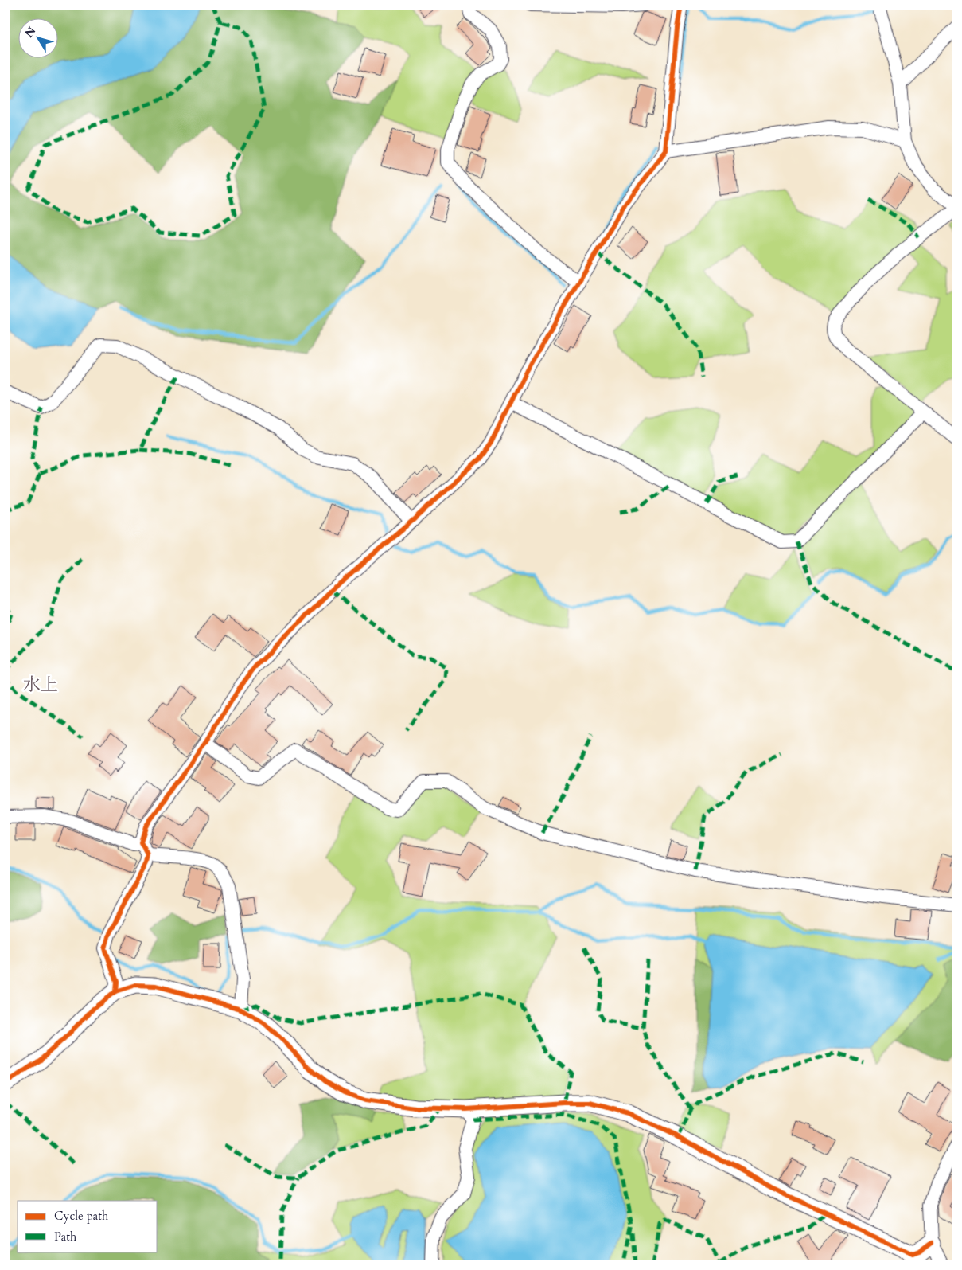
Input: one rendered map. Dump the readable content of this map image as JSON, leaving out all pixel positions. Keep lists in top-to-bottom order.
{
  "districts": ["水上"],
  "legend": ["Cycle path", "Path"],
  "north": "top left"
}
